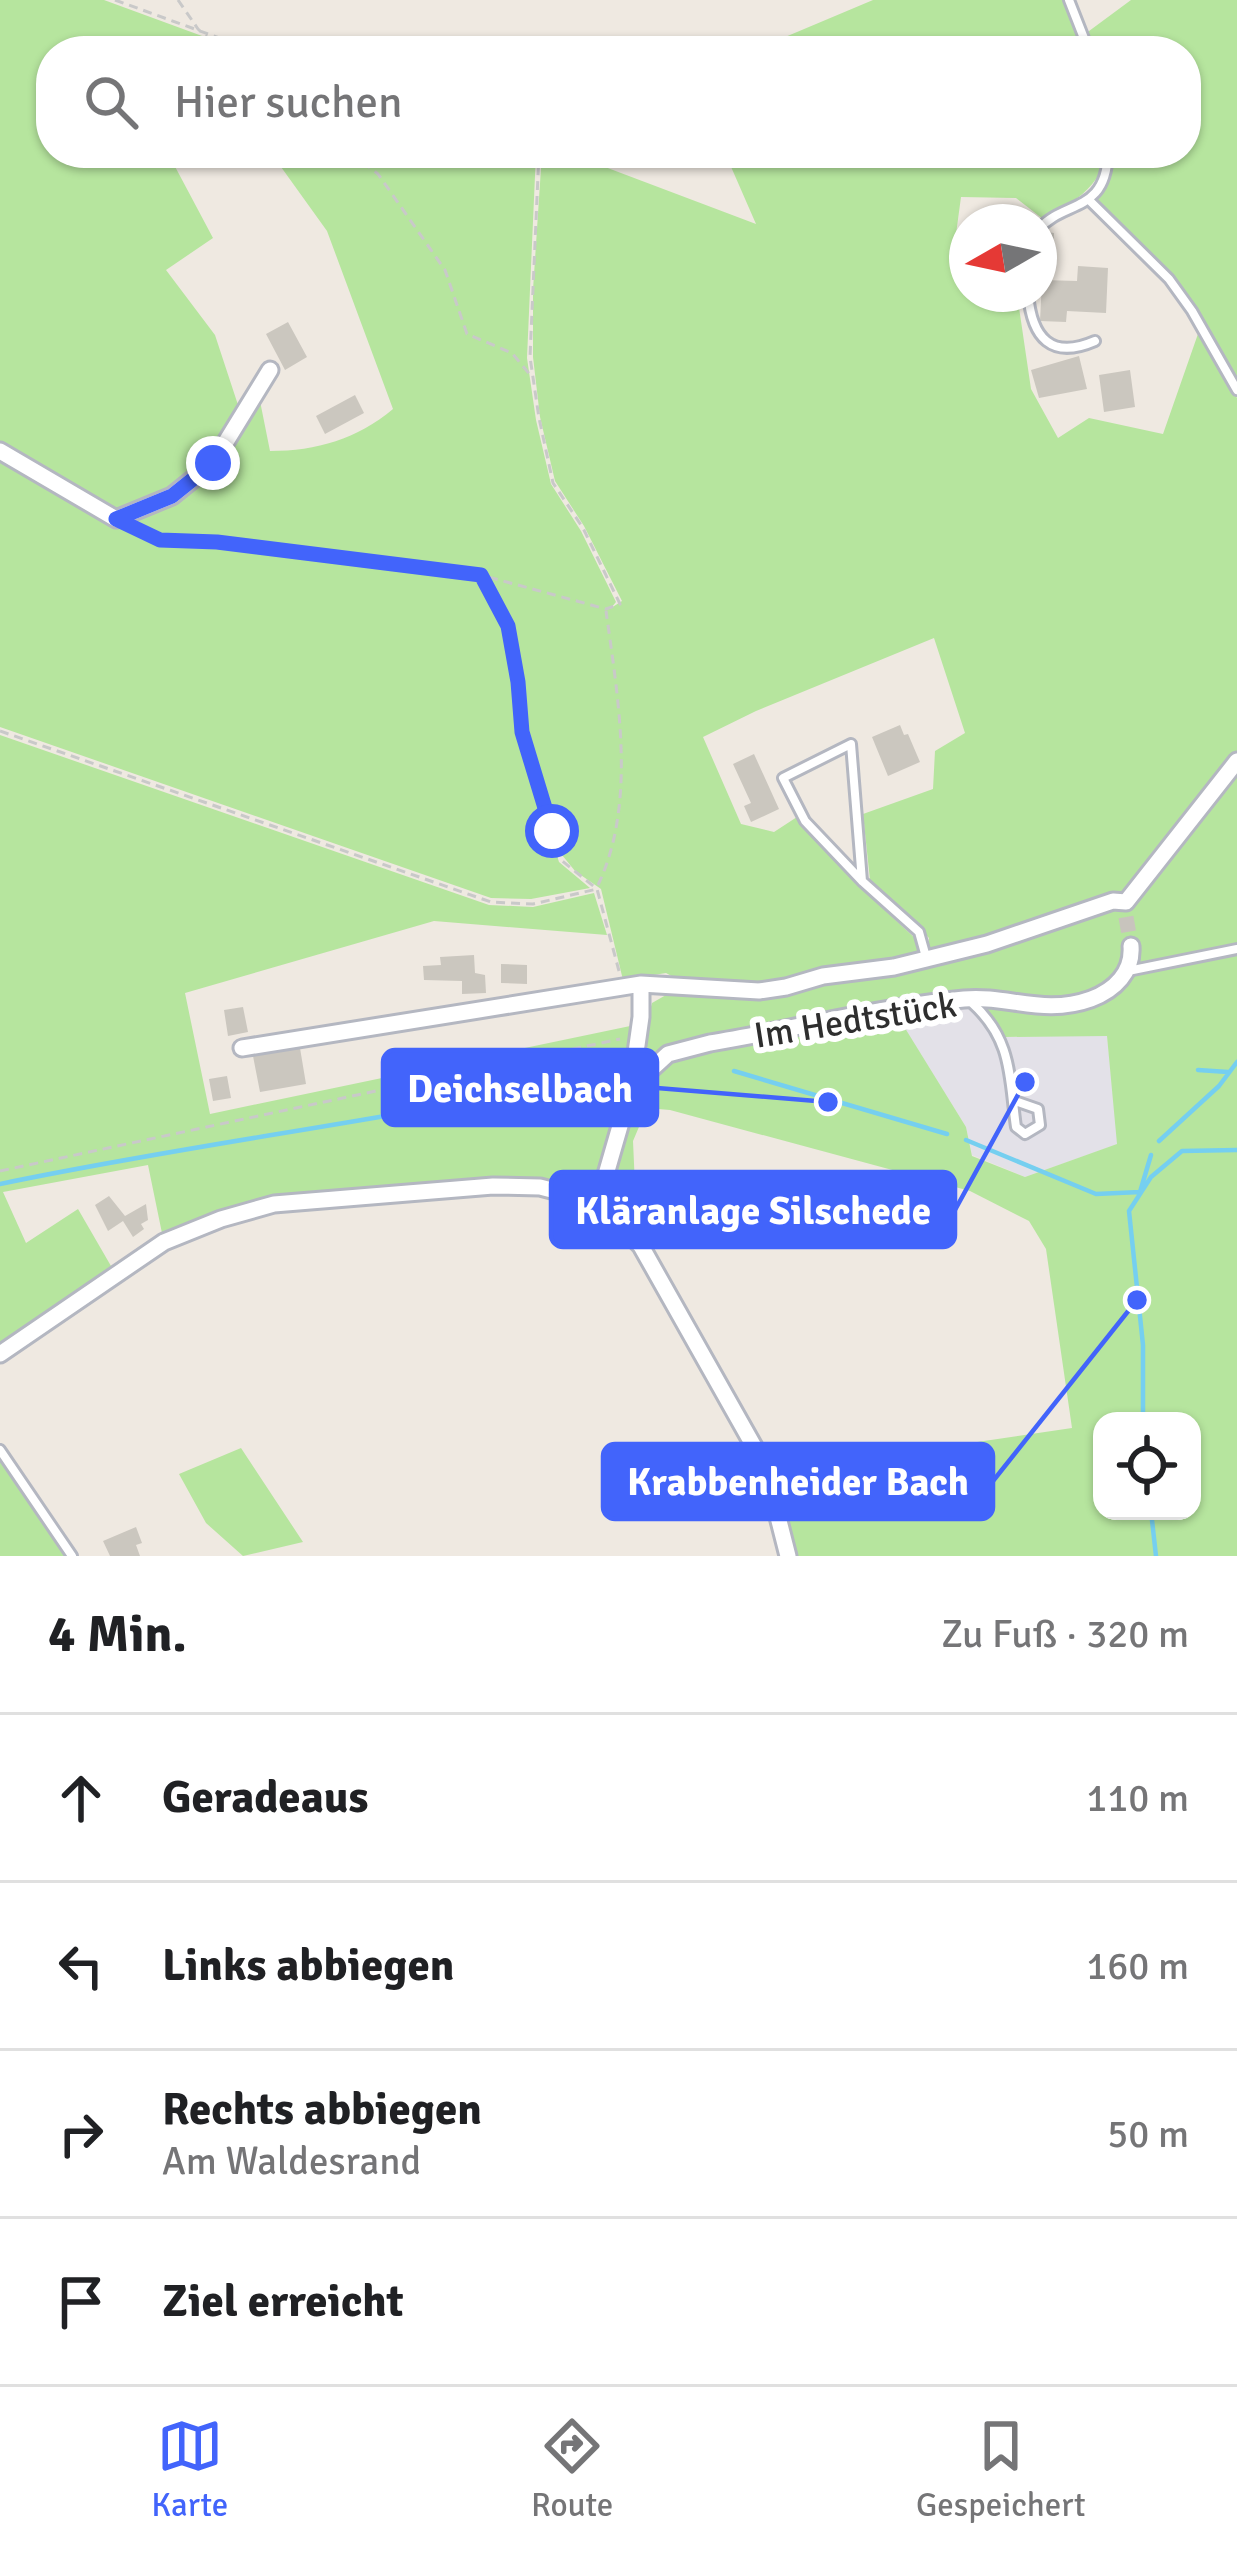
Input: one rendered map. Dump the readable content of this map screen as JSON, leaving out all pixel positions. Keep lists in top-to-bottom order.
{
  "streets": {
    "street": ["Im Hedtstück"]
  },
  "places": ["Kläranlage Silschede", "Deichselbach", "Krabbenheider Bach"],
  "north": "left",
  "page": {
    "search": "Hier suchen",
    "heading": ["4 Min.", "Zu Fuß · 320 m"],
    "list": [
      ["Geradeaus", "110 m"],
      ["Links abbiegen", "160 m"],
      ["Rechts abbiegen", "Am Waldesrand", "50 m"],
      "Ziel erreicht"
    ],
    "nav": ["Karte", "Route", "Gespeichert"]
  }
}
